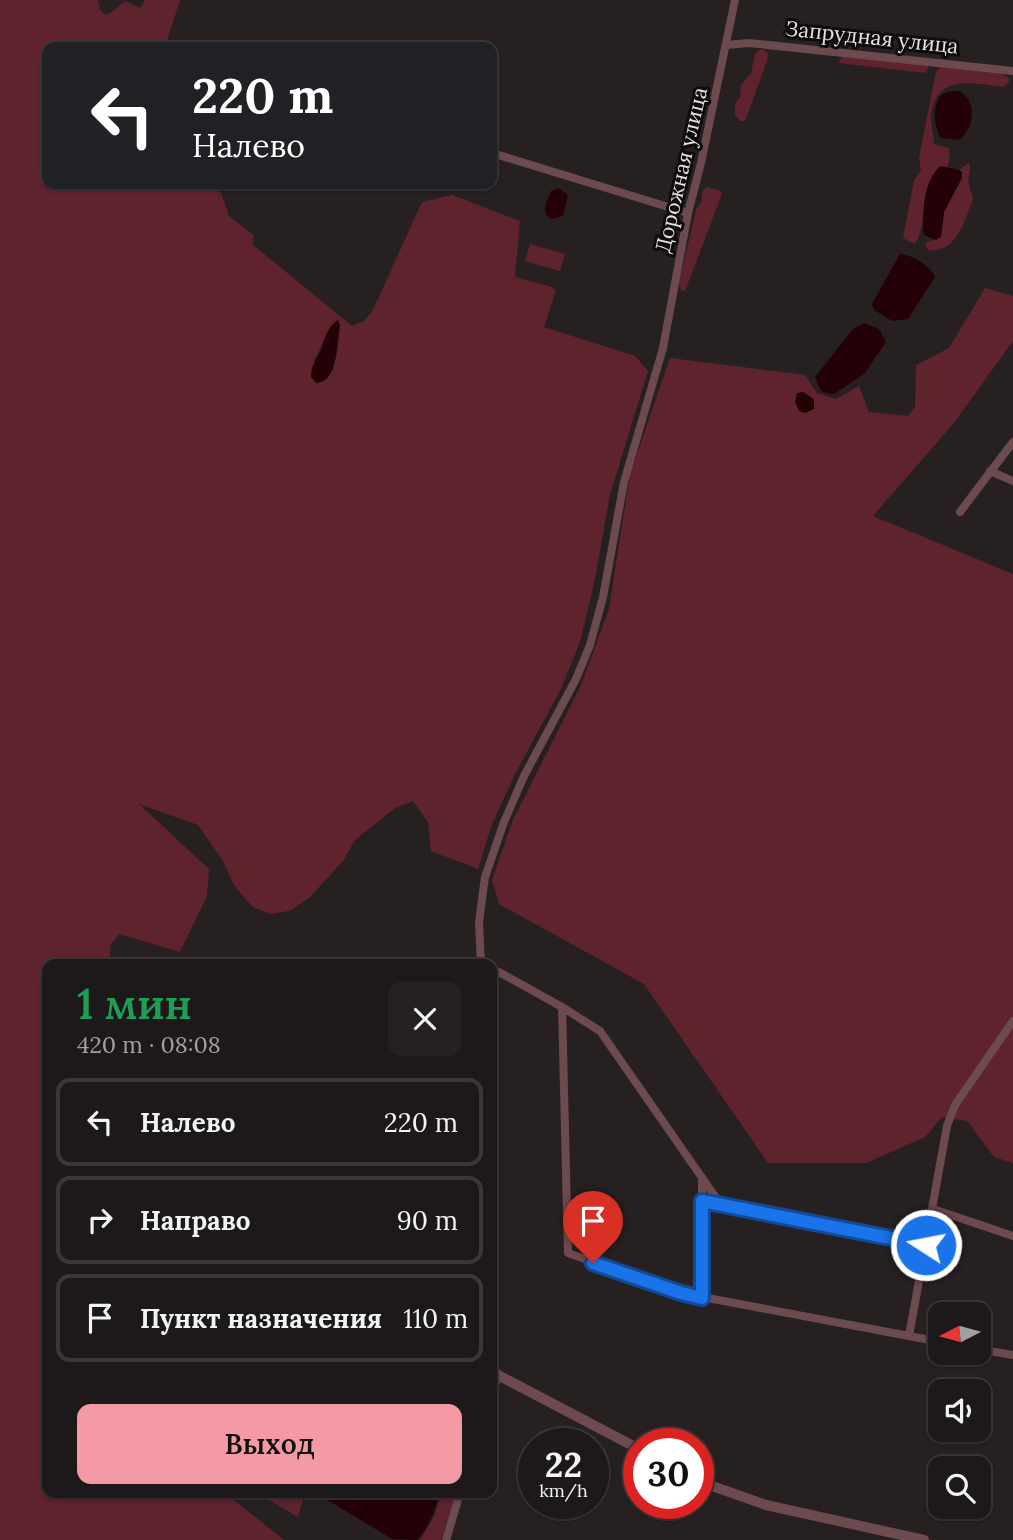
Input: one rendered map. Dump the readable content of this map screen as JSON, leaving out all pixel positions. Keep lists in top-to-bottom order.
{
  "streets": {
    "street": ["Запрудная улица", "Дорожная улица"]
  },
  "crossings": [
    ["Запрудная улица", "Дорожная улица"]
  ],
  "north": "left",
  "page": {
    "turn": ["220 m", "Налево"],
    "heading": ["1 мин", "420 m · 08:08"],
    "list": [
      {
        "name": "Налево",
        "value": "220 m"
      },
      {
        "name": "Направо",
        "value": "90 m"
      },
      {
        "name": "Пункт назначения",
        "value": "110 m"
      }
    ],
    "buttons": "Выход",
    "speed": "22 km/h",
    "limit": "30"
  }
}
